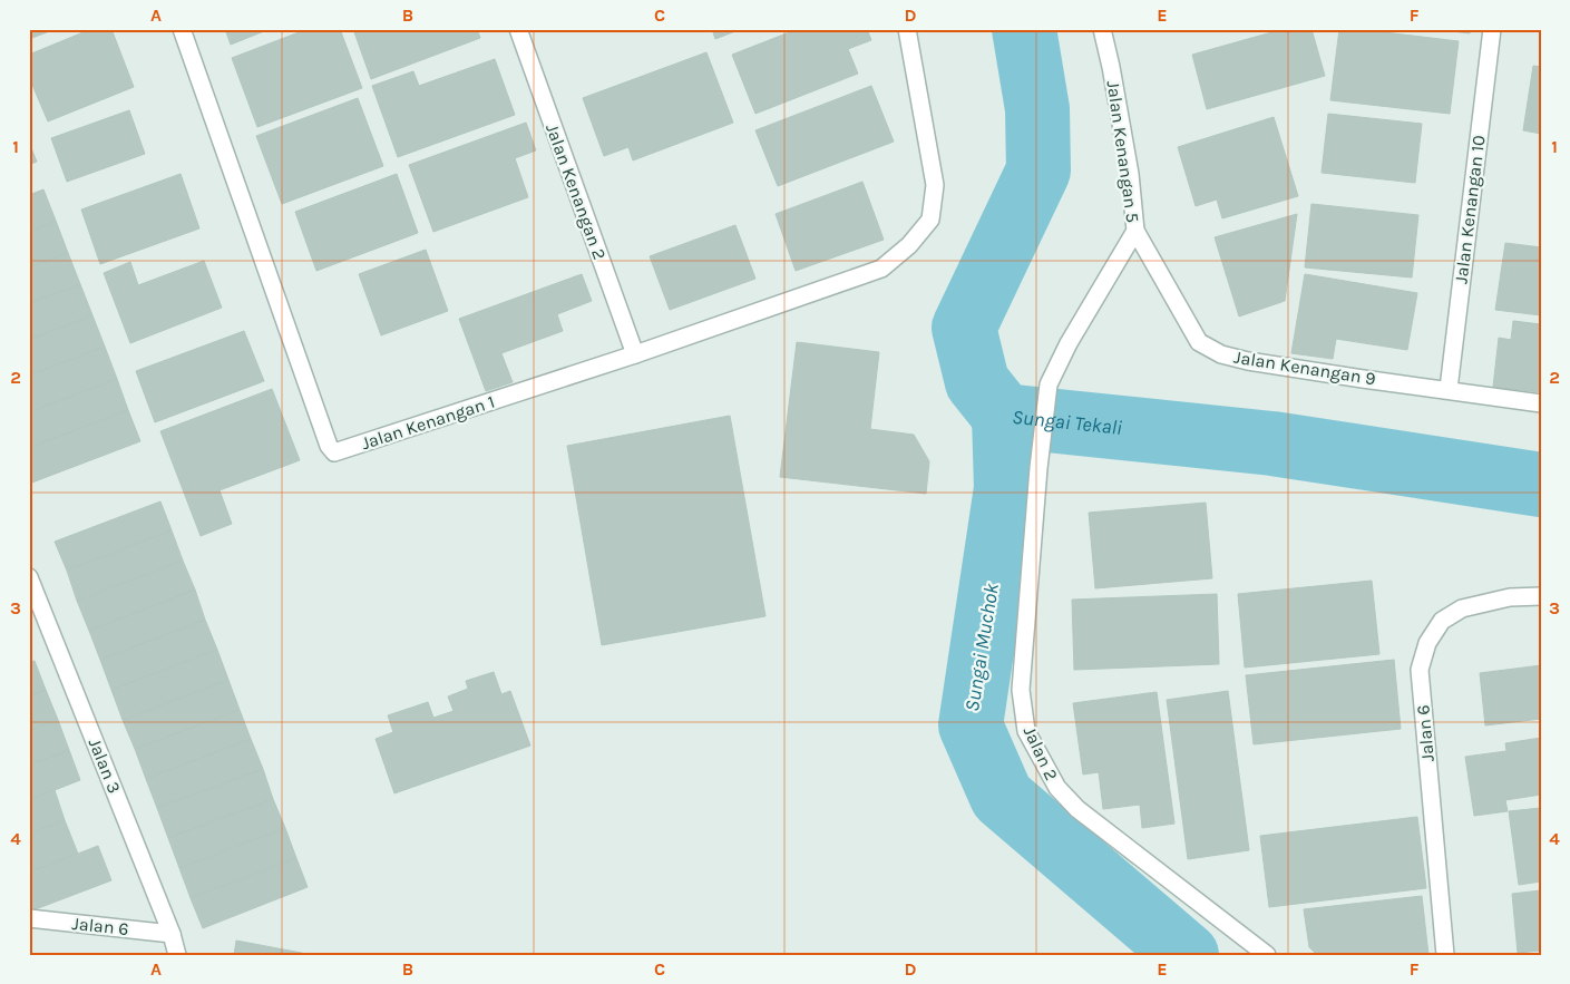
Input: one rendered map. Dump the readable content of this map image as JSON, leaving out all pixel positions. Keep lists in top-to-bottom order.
{
  "streets": {
    "street": [
      "Jalan Kenangan 5",
      "Jalan Kenangan 2",
      "Jalan Kenangan 10",
      "Jalan Kenangan 9",
      "Jalan Kenangan 1",
      "Jalan 6",
      "Jalan 2",
      "Jalan 3"
    ]
  },
  "crossings": [
    ["Jalan Kenangan 5", "Jalan Kenangan 9"],
    ["Jalan Kenangan 5", "Jalan 2"],
    ["Jalan Kenangan 2", "Jalan Kenangan 1"],
    ["Jalan Kenangan 10", "Jalan Kenangan 9"],
    ["Jalan 6", "Jalan 3"]
  ],
  "water": ["Sungai Tekali", "Sungai Muchok"],
  "grid": {
    "columns": [
      "A",
      "B",
      "C",
      "D",
      "E",
      "F"
    ],
    "rows": [
      "1",
      "2",
      "3",
      "4"
    ]
  }
}
